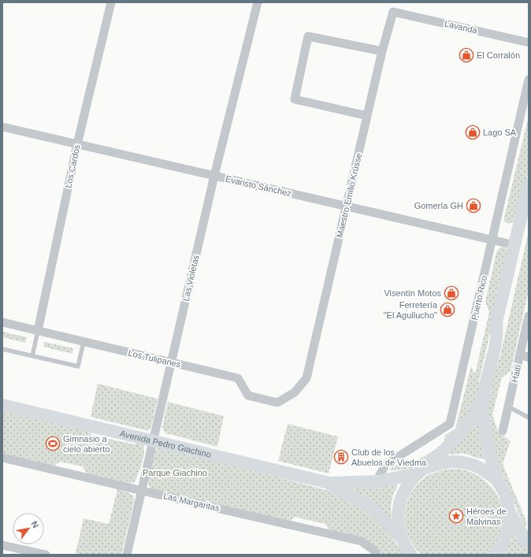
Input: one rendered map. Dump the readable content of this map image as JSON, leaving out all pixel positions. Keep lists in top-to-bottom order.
{
  "streets": {
    "main road": ["Avenida Pedro Giachino"],
    "street": [
      "Lavanda",
      "Los Cardos",
      "Evaristo Sánchez",
      "Maestro Emilio Krüsse",
      "Las Violetas",
      "Puerto Rico",
      "Los Tulipanes",
      "Haití",
      "Las Margaritas"
    ]
  },
  "crossings": [
    ["Lavanda", "Maestro Emilio Krüsse"],
    ["Los Cardos", "Evaristo Sánchez"],
    ["Los Cardos", "Los Tulipanes"],
    ["Evaristo Sánchez", "Maestro Emilio Krüsse"],
    ["Evaristo Sánchez", "Las Violetas"],
    ["Evaristo Sánchez", "Puerto Rico"],
    ["Maestro Emilio Krüsse", "Los Tulipanes"],
    ["Las Violetas", "Los Tulipanes"],
    ["Las Violetas", "Avenida Pedro Giachino"],
    ["Las Violetas", "Las Margaritas"],
    ["Puerto Rico", "Avenida Pedro Giachino"]
  ],
  "parks": ["Parque Giachino"],
  "places": {
    "shop": [
      "El Corralón",
      "Lago SA",
      "Gomería GH",
      "Visentín Motos",
      "Ferretería \"El Aguilucho\""
    ],
    "sports": ["Gimnasio a cielo abierto"],
    "building": ["Club de los Abuelos de Viedma"],
    "place": ["Héroes de Malvinas"]
  },
  "north": "top right"
}
